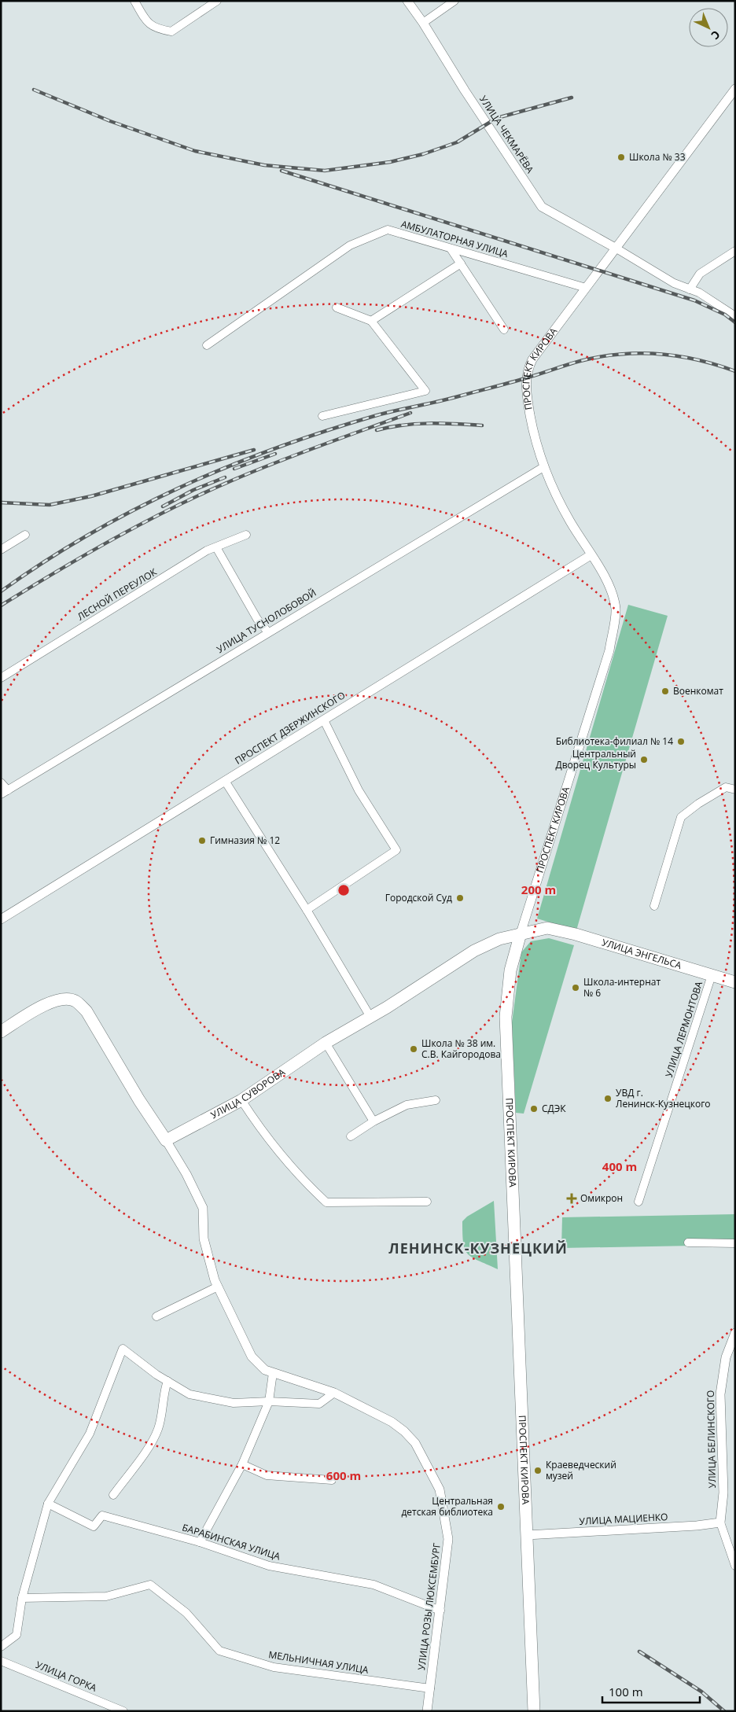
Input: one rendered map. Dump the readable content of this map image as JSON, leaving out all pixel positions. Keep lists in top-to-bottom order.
{
  "streets": {
    "main road": ["ПРОСПЕКТ КИРОВА", "УЛИЦА ЭНГЕЛЬСА", "УЛИЦА СУВОРОВА"],
    "street": [
      "УЛИЦА ЧЕКМАРЁВА",
      "АМБУЛАТОРНАЯ УЛИЦА",
      "ЛЕСНОЙ ПЕРЕУЛОК",
      "УЛИЦА ТУСНОЛОБОВОЙ",
      "ПРОСПЕКТ ДЗЕРЖИНСКОГО",
      "УЛИЦА ЛЕРМОНТОВА",
      "УЛИЦА БЕЛИНСКОГО",
      "УЛИЦА МАЦИЕНКО",
      "БАРАБИНСКАЯ УЛИЦА",
      "УЛИЦА РОЗЫ ЛЮКСЕМБУРГ",
      "МЕЛЬНИЧНАЯ УЛИЦА",
      "УЛИЦА ГОРКА"
    ]
  },
  "crossings": [
    ["УЛИЦА ЧЕКМАРЁВА", "ПРОСПЕКТ КИРОВА"],
    ["АМБУЛАТОРНАЯ УЛИЦА", "ПРОСПЕКТ КИРОВА"],
    ["ПРОСПЕКТ КИРОВА", "УЛИЦА ТУСНОЛОБОВОЙ"],
    ["ПРОСПЕКТ КИРОВА", "ПРОСПЕКТ ДЗЕРЖИНСКОГО"],
    ["ПРОСПЕКТ КИРОВА", "УЛИЦА СУВОРОВА"],
    ["ПРОСПЕКТ КИРОВА", "УЛИЦА МАЦИЕНКО"],
    ["УЛИЦА ЭНГЕЛЬСА", "УЛИЦА ЛЕРМОНТОВА"],
    ["УЛИЦА ЭНГЕЛЬСА", "УЛИЦА СУВОРОВА"],
    ["УЛИЦА СУВОРОВА", "УЛИЦА РОЗЫ ЛЮКСЕМБУРГ"],
    ["УЛИЦА БЕЛИНСКОГО", "УЛИЦА МАЦИЕНКО"],
    ["БАРАБИНСКАЯ УЛИЦА", "УЛИЦА РОЗЫ ЛЮКСЕМБУРГ"],
    ["УЛИЦА РОЗЫ ЛЮКСЕМБУРГ", "МЕЛЬНИЧНАЯ УЛИЦА"]
  ],
  "districts": ["ЛЕНИНСК-КУЗНЕЦКИЙ"],
  "places": {
    "other": [
      "Школа № 33",
      "Военкомат",
      "Библиотека-филиал № 14",
      "Центральный Дворец Культуры",
      "Гимназия № 12",
      "Городской Суд",
      "Школа-интернат № 6",
      "Школа № 38 им. С.В. Кайгородова",
      "УВД г. Ленинск-Кузнецкого",
      "СДЭК",
      "Краеведческий музей",
      "Центральная детская библиотека"
    ],
    "health": ["Омикрон"]
  },
  "scale_bar": "100 m",
  "north": "bottom right",
  "rings": ["200 m", "400 m", "600 m"]
}
